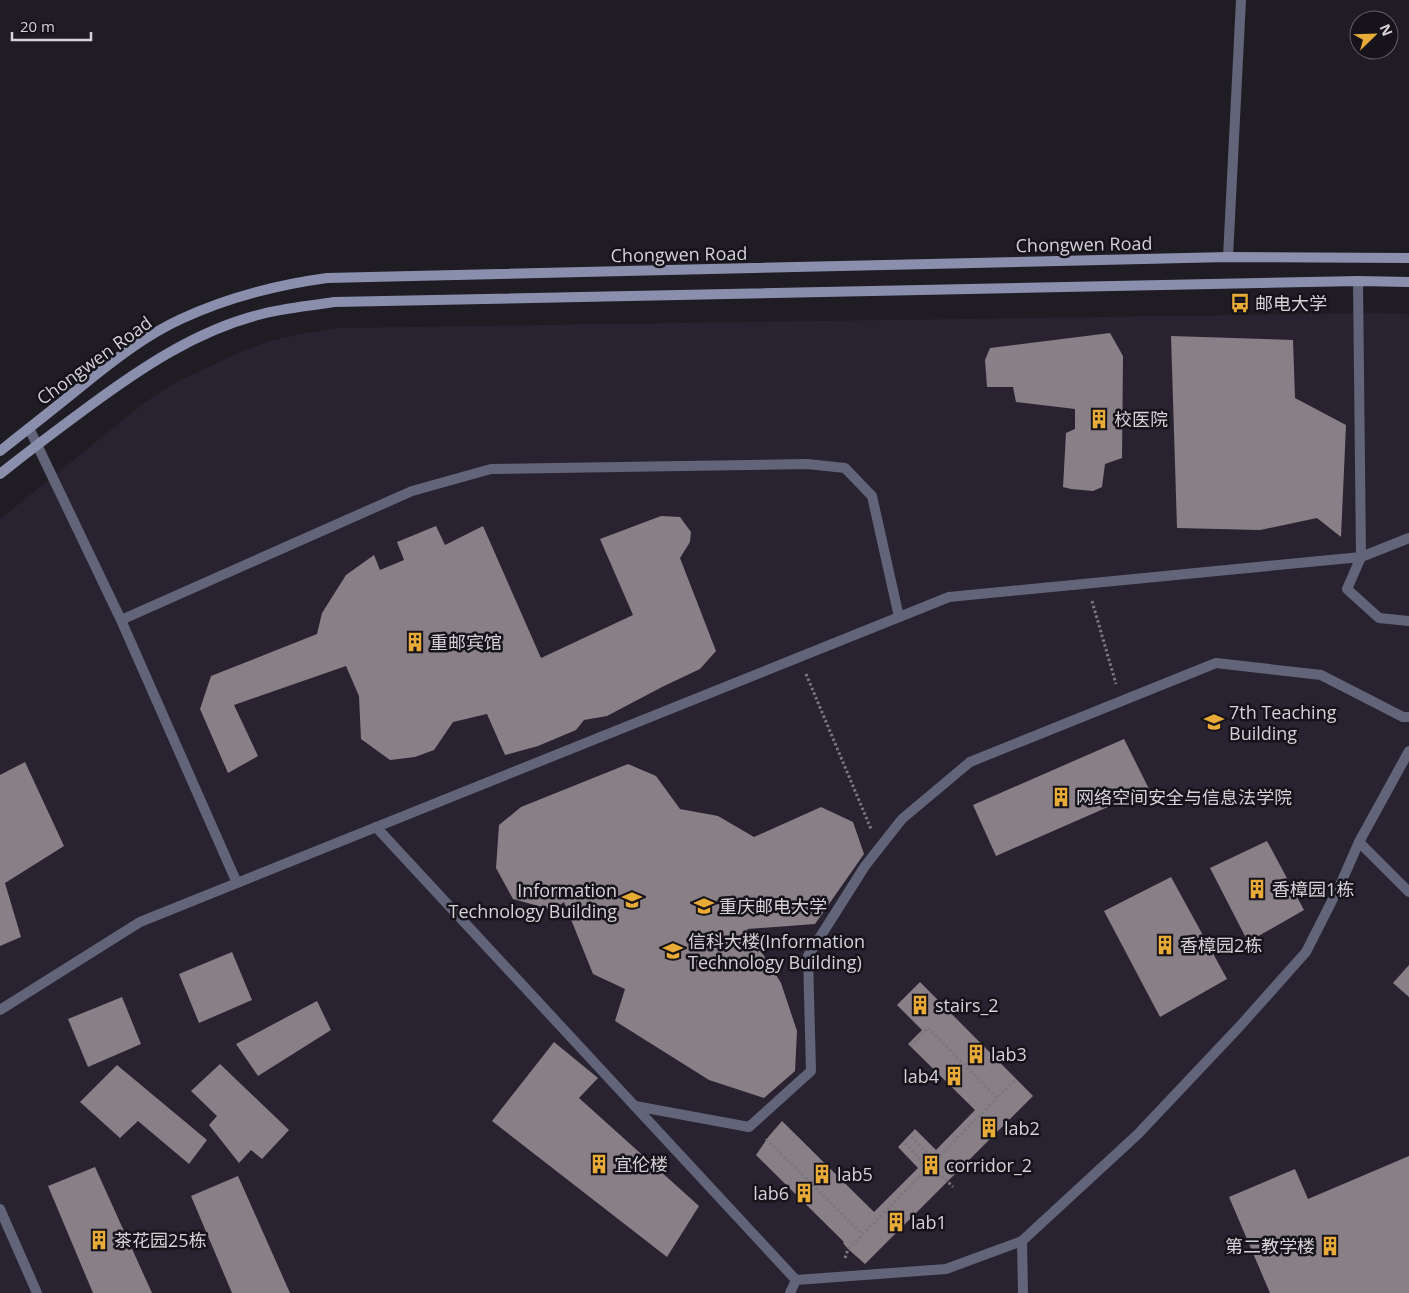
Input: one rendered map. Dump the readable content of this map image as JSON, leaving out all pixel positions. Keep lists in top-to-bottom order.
{
  "streets": {
    "main road": ["Chongwen Road"]
  },
  "places": {
    "bus stop": ["邮电大学"],
    "building": [
      "校医院",
      "重邮宾馆",
      "网络空间安全与信息法学院",
      "香樟园1栋",
      "香樟园2栋",
      "stairs_2",
      "lab3",
      "lab4",
      "lab2",
      "宜伦楼",
      "corridor_2",
      "lab5",
      "lab6",
      "lab1",
      "茶花园25栋",
      "第二教学楼"
    ],
    "school or university": [
      "7th Teaching Building",
      "Information Technology Building",
      "重庆邮电大学",
      "信科大楼(Information Technology Building)"
    ]
  },
  "scale_bar": "20 m",
  "north": "top right"
}
